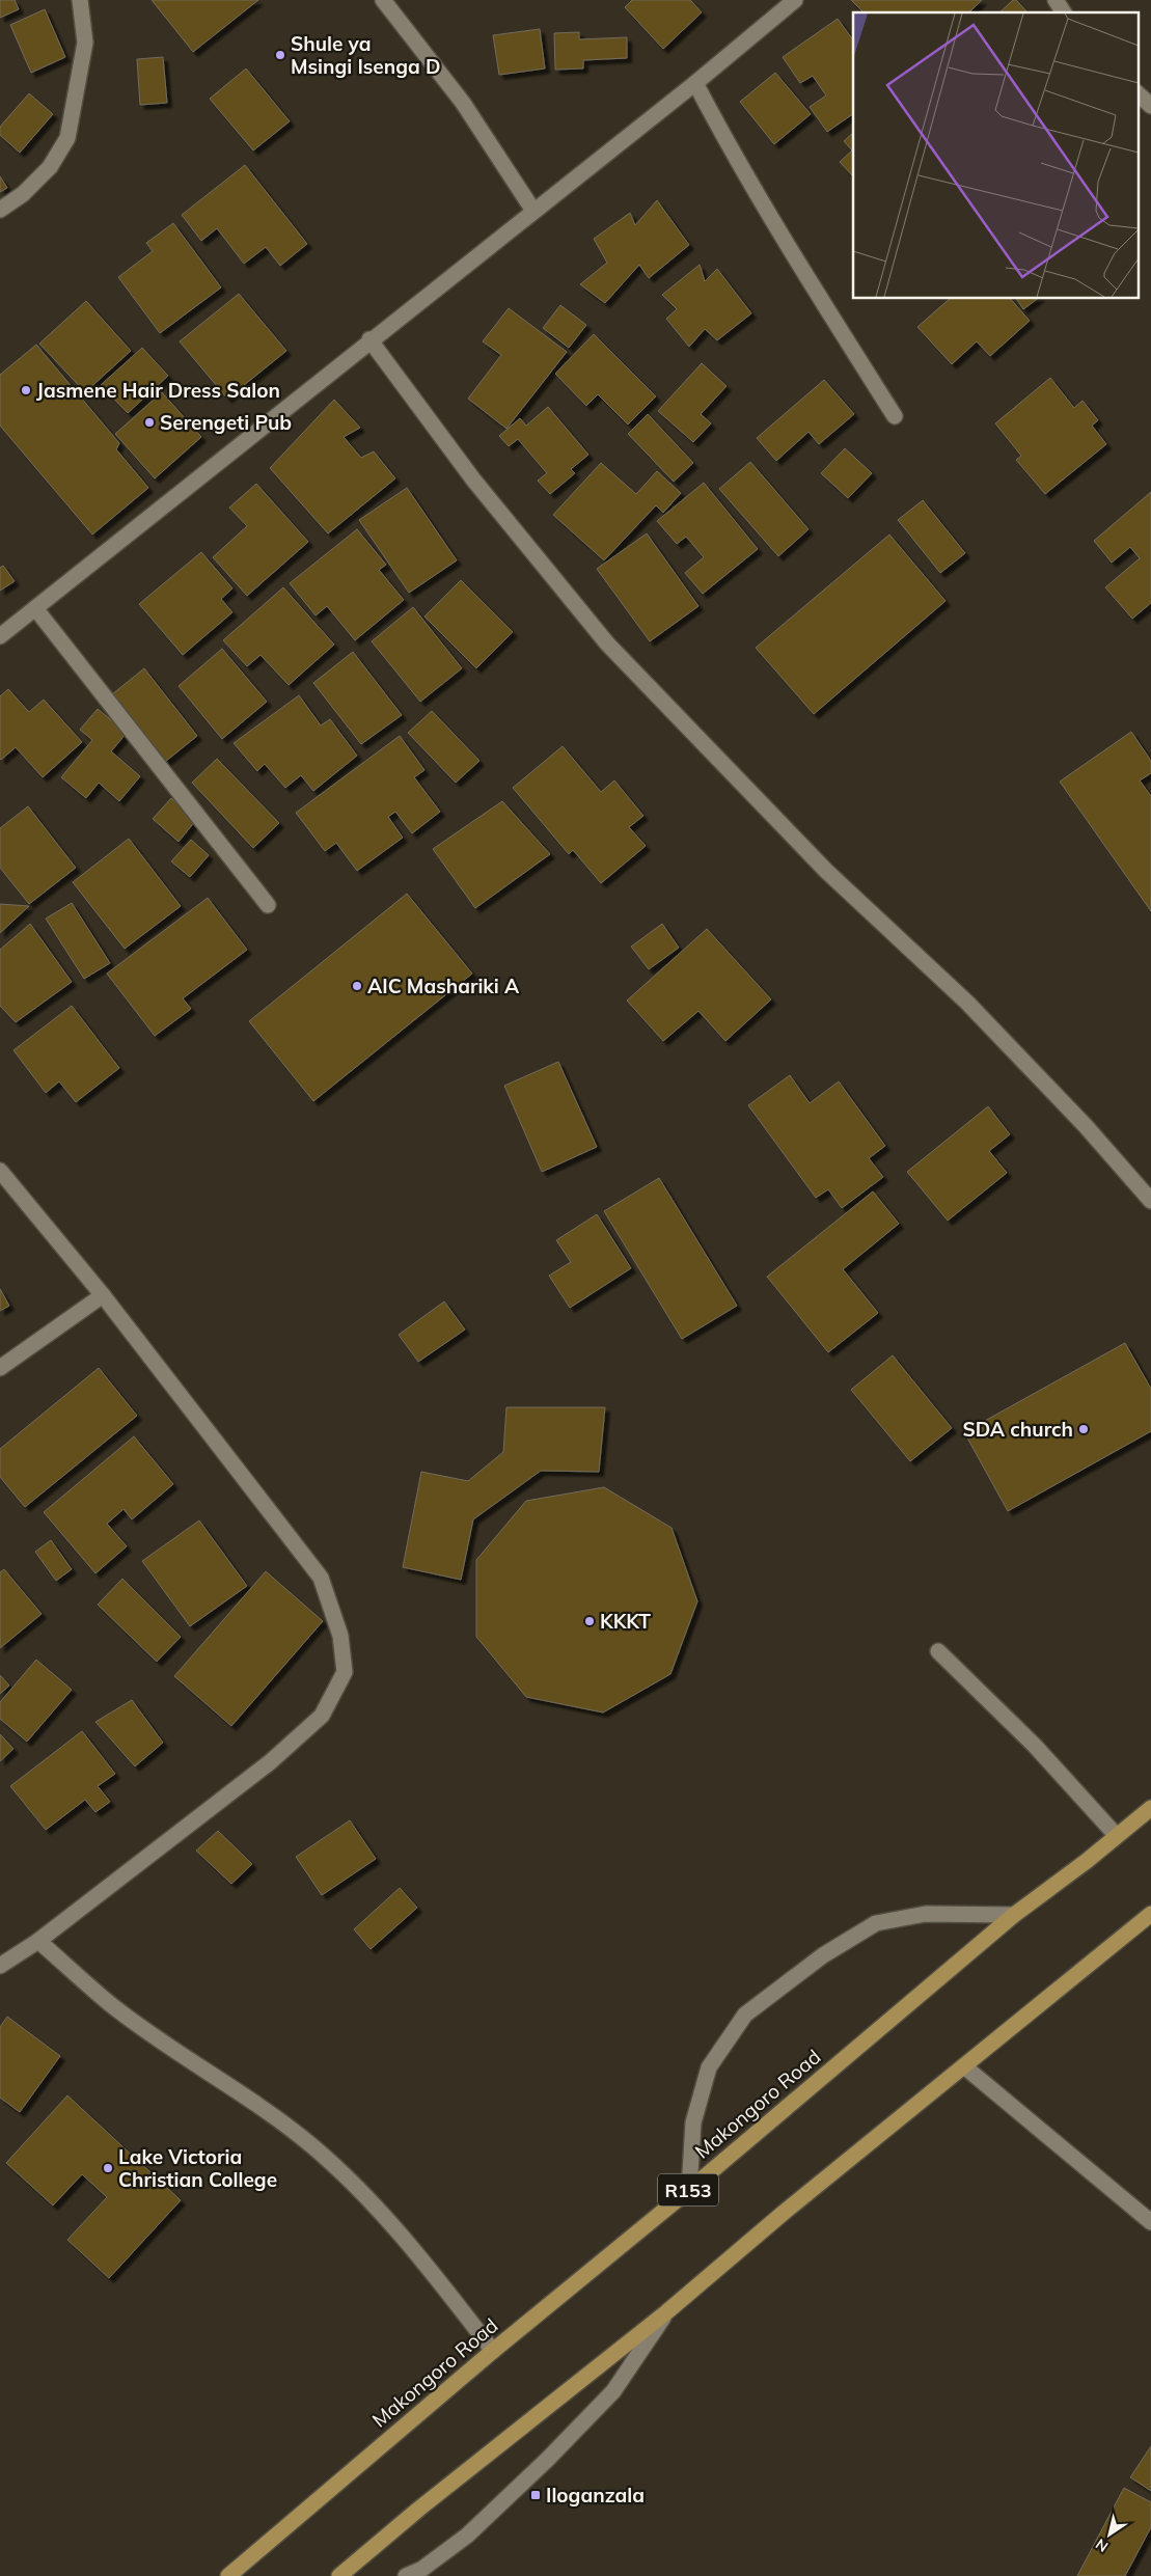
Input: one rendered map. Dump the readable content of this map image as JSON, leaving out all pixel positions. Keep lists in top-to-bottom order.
{
  "streets": {
    "main road": ["Makongoro Road", "R153"]
  },
  "places": {
    "other": [
      "Shule ya Msingi Isenga D",
      "Jasmene Hair Dress Salon",
      "Serengeti Pub",
      "AIC Mashariki A",
      "SDA church",
      "KKKT",
      "Lake Victoria Christian College"
    ],
    "transit": ["Iloganzala"]
  },
  "north": "bottom left"
}
